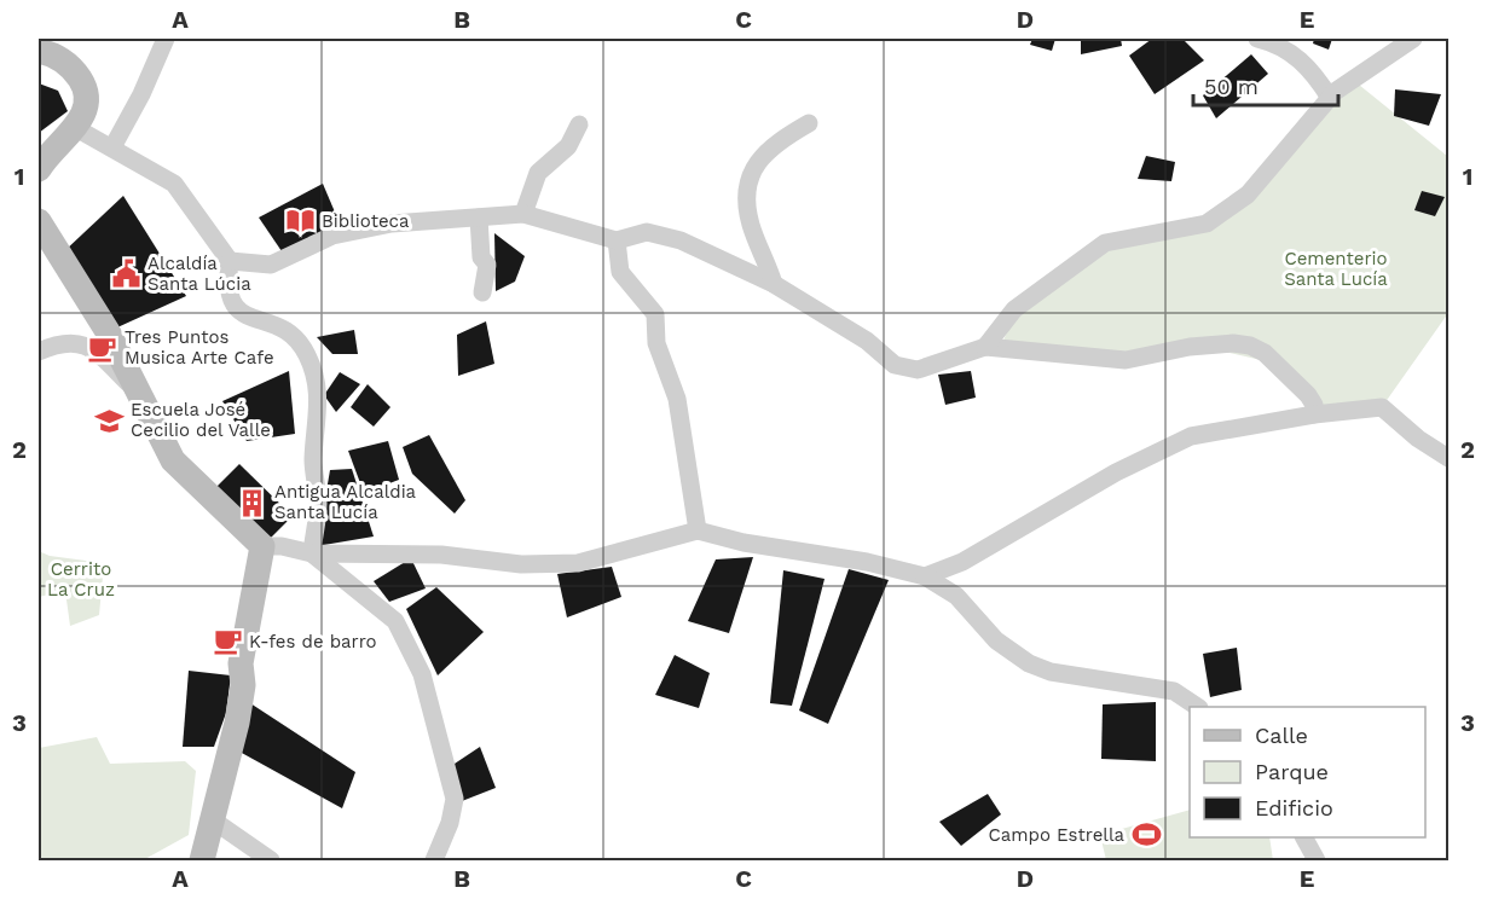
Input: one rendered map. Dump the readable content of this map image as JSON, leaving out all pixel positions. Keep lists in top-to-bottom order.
{
  "parks": ["Cementerio Santa Lucía", "Cerrito La Cruz"],
  "places": {
    "library": ["Biblioteca"],
    "public building": ["Alcaldía Santa Lúcia"],
    "cafe": ["Tres Puntos Musica Arte Cafe", "K-fes de barro"],
    "school or university": ["Escuela José Cecilio del Valle"],
    "building": ["Antigua Alcaldia Santa Lucía"],
    "sports": ["Campo Estrella"]
  },
  "legend": ["Calle", "Parque", "Edificio"],
  "scale_bar": "50 m",
  "grid": {
    "columns": [
      "A",
      "B",
      "C",
      "D",
      "E"
    ],
    "rows": ["1", "2", "3"]
  }
}
